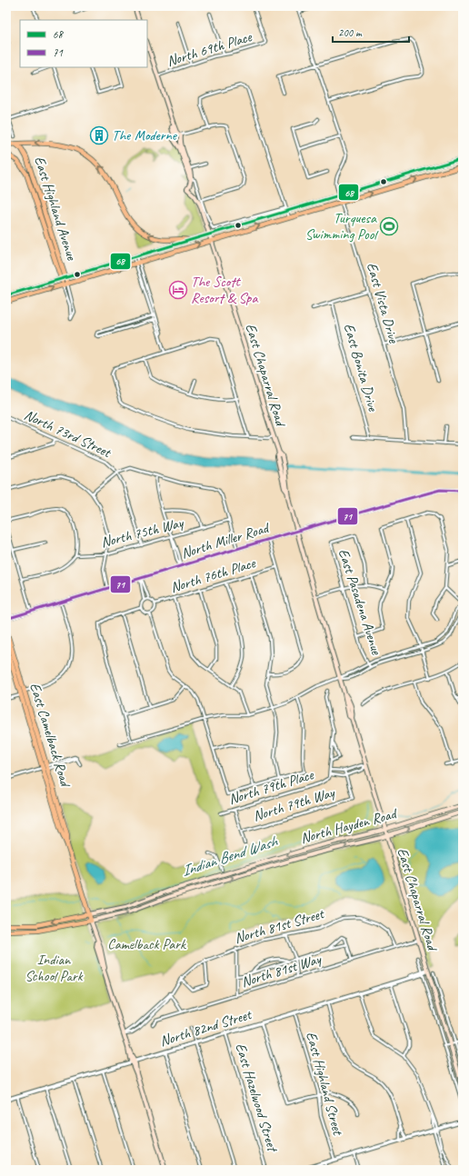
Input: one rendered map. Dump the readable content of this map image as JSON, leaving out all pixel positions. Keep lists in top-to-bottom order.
{
  "streets": {
    "main road": [
      "East Highland Avenue",
      "East Chaparral Road",
      "East Camelback Road",
      "North Hayden Road"
    ],
    "street": [
      "North 69th Place",
      "East Vista Drive",
      "East Bonita Drive",
      "North 73rd Street",
      "North 75th Way",
      "North Miller Road",
      "North 76th Place",
      "East Pasadena Avenue",
      "North 79th Place",
      "North 79th Way",
      "North 81st Street",
      "North 81st Way",
      "North 82nd Street",
      "East Highland Street",
      "East Hazelwood Street"
    ]
  },
  "crossings": [
    ["North 69th Place", "East Chaparral Road"],
    ["East Chaparral Road", "North Miller Road"],
    ["East Chaparral Road", "North 79th Place"],
    ["East Chaparral Road", "North Hayden Road"],
    ["East Chaparral Road", "North 81st Way"],
    ["East Chaparral Road", "North 82nd Street"],
    ["East Camelback Road", "North Hayden Road"],
    ["East Camelback Road", "North 81st Street"],
    ["East Camelback Road", "North 82nd Street"],
    ["North 79th Place", "North 79th Way"],
    ["North 81st Street", "North 81st Way"],
    ["North 82nd Street", "East Highland Street"],
    ["North 82nd Street", "East Hazelwood Street"]
  ],
  "water": ["Indian Bend Wash"],
  "parks": ["Camelback Park", "Indian School Park"],
  "places": {
    "building": ["The Moderne"],
    "sports": ["Turquesa Swimming Pool"],
    "hotel": ["The Scott Resort & Spa"]
  },
  "lines": ["transit line 68", "transit line 71"],
  "legend": ["68", "71"],
  "scale_bar": "200 m"
}
